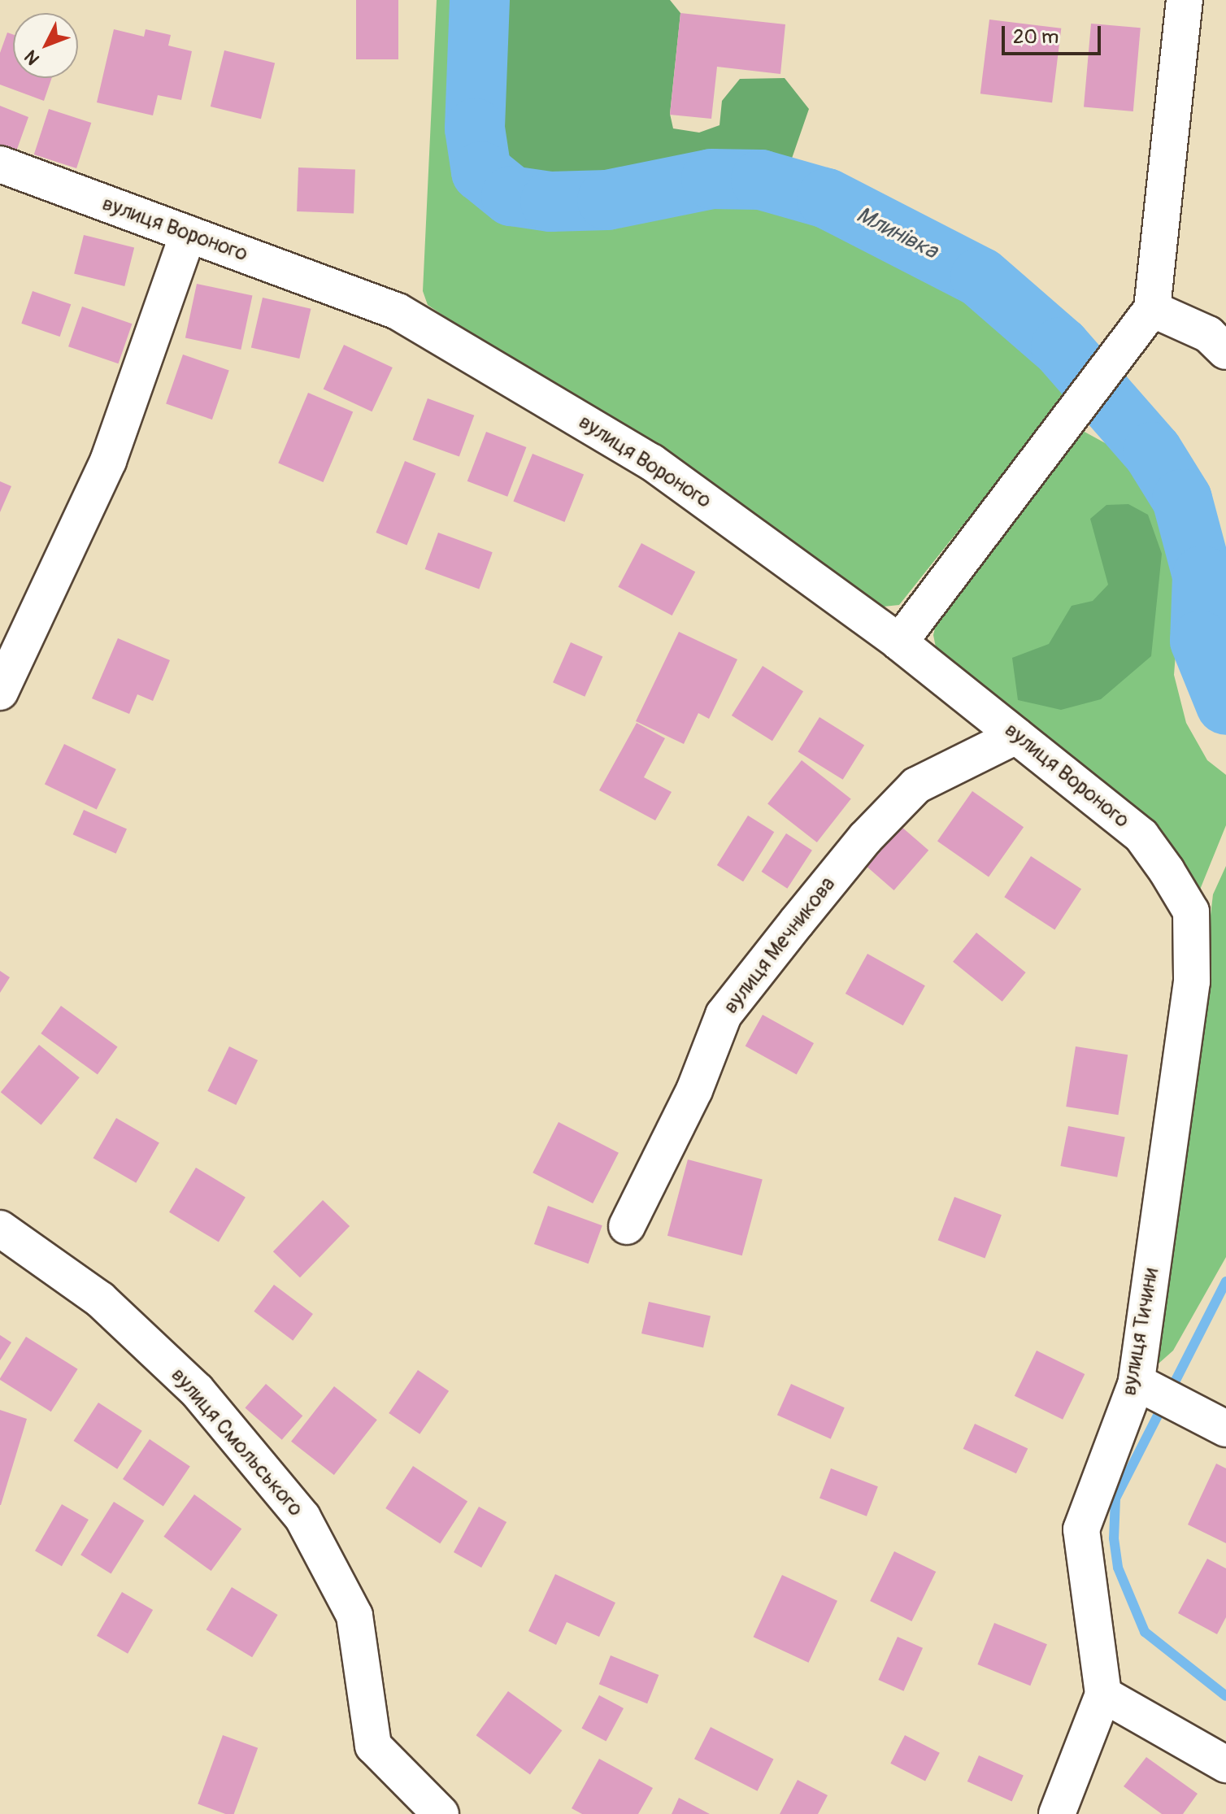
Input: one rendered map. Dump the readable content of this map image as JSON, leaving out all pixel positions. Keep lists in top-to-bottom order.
{
  "streets": {
    "street": [
      "вулиця Вороного",
      "вулиця Мечникова",
      "вулиця Тичини",
      "вулиця Смольського"
    ]
  },
  "crossings": [
    ["вулиця Вороного", "вулиця Мечникова"],
    ["вулиця Вороного", "вулиця Тичини"]
  ],
  "water": ["Млинівка"],
  "scale_bar": "20 m",
  "north": "bottom left"
}
